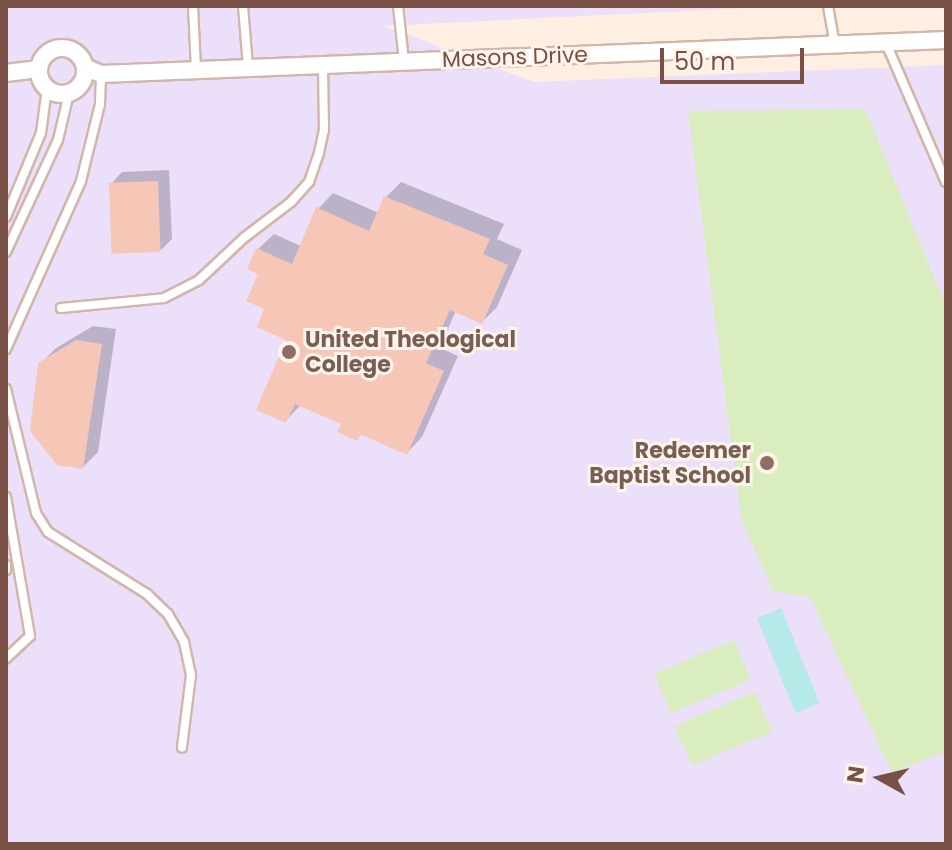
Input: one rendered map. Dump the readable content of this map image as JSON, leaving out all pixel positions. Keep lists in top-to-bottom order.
{
  "streets": {
    "street": ["Masons Drive"]
  },
  "places": ["United Theological College", "Redeemer Baptist School"],
  "scale_bar": "50 m",
  "north": "left"
}
